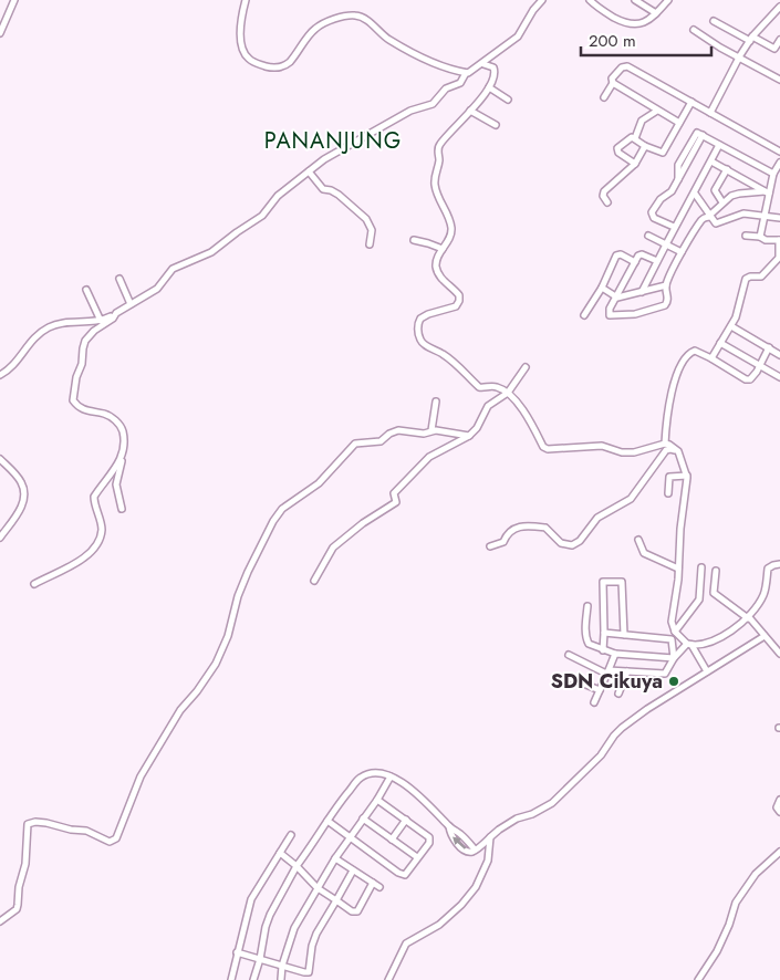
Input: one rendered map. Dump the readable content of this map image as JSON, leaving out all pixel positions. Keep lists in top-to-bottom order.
{
  "districts": ["PANANJUNG"],
  "places": ["SDN Cikuya"],
  "scale_bar": "200 m"
}
